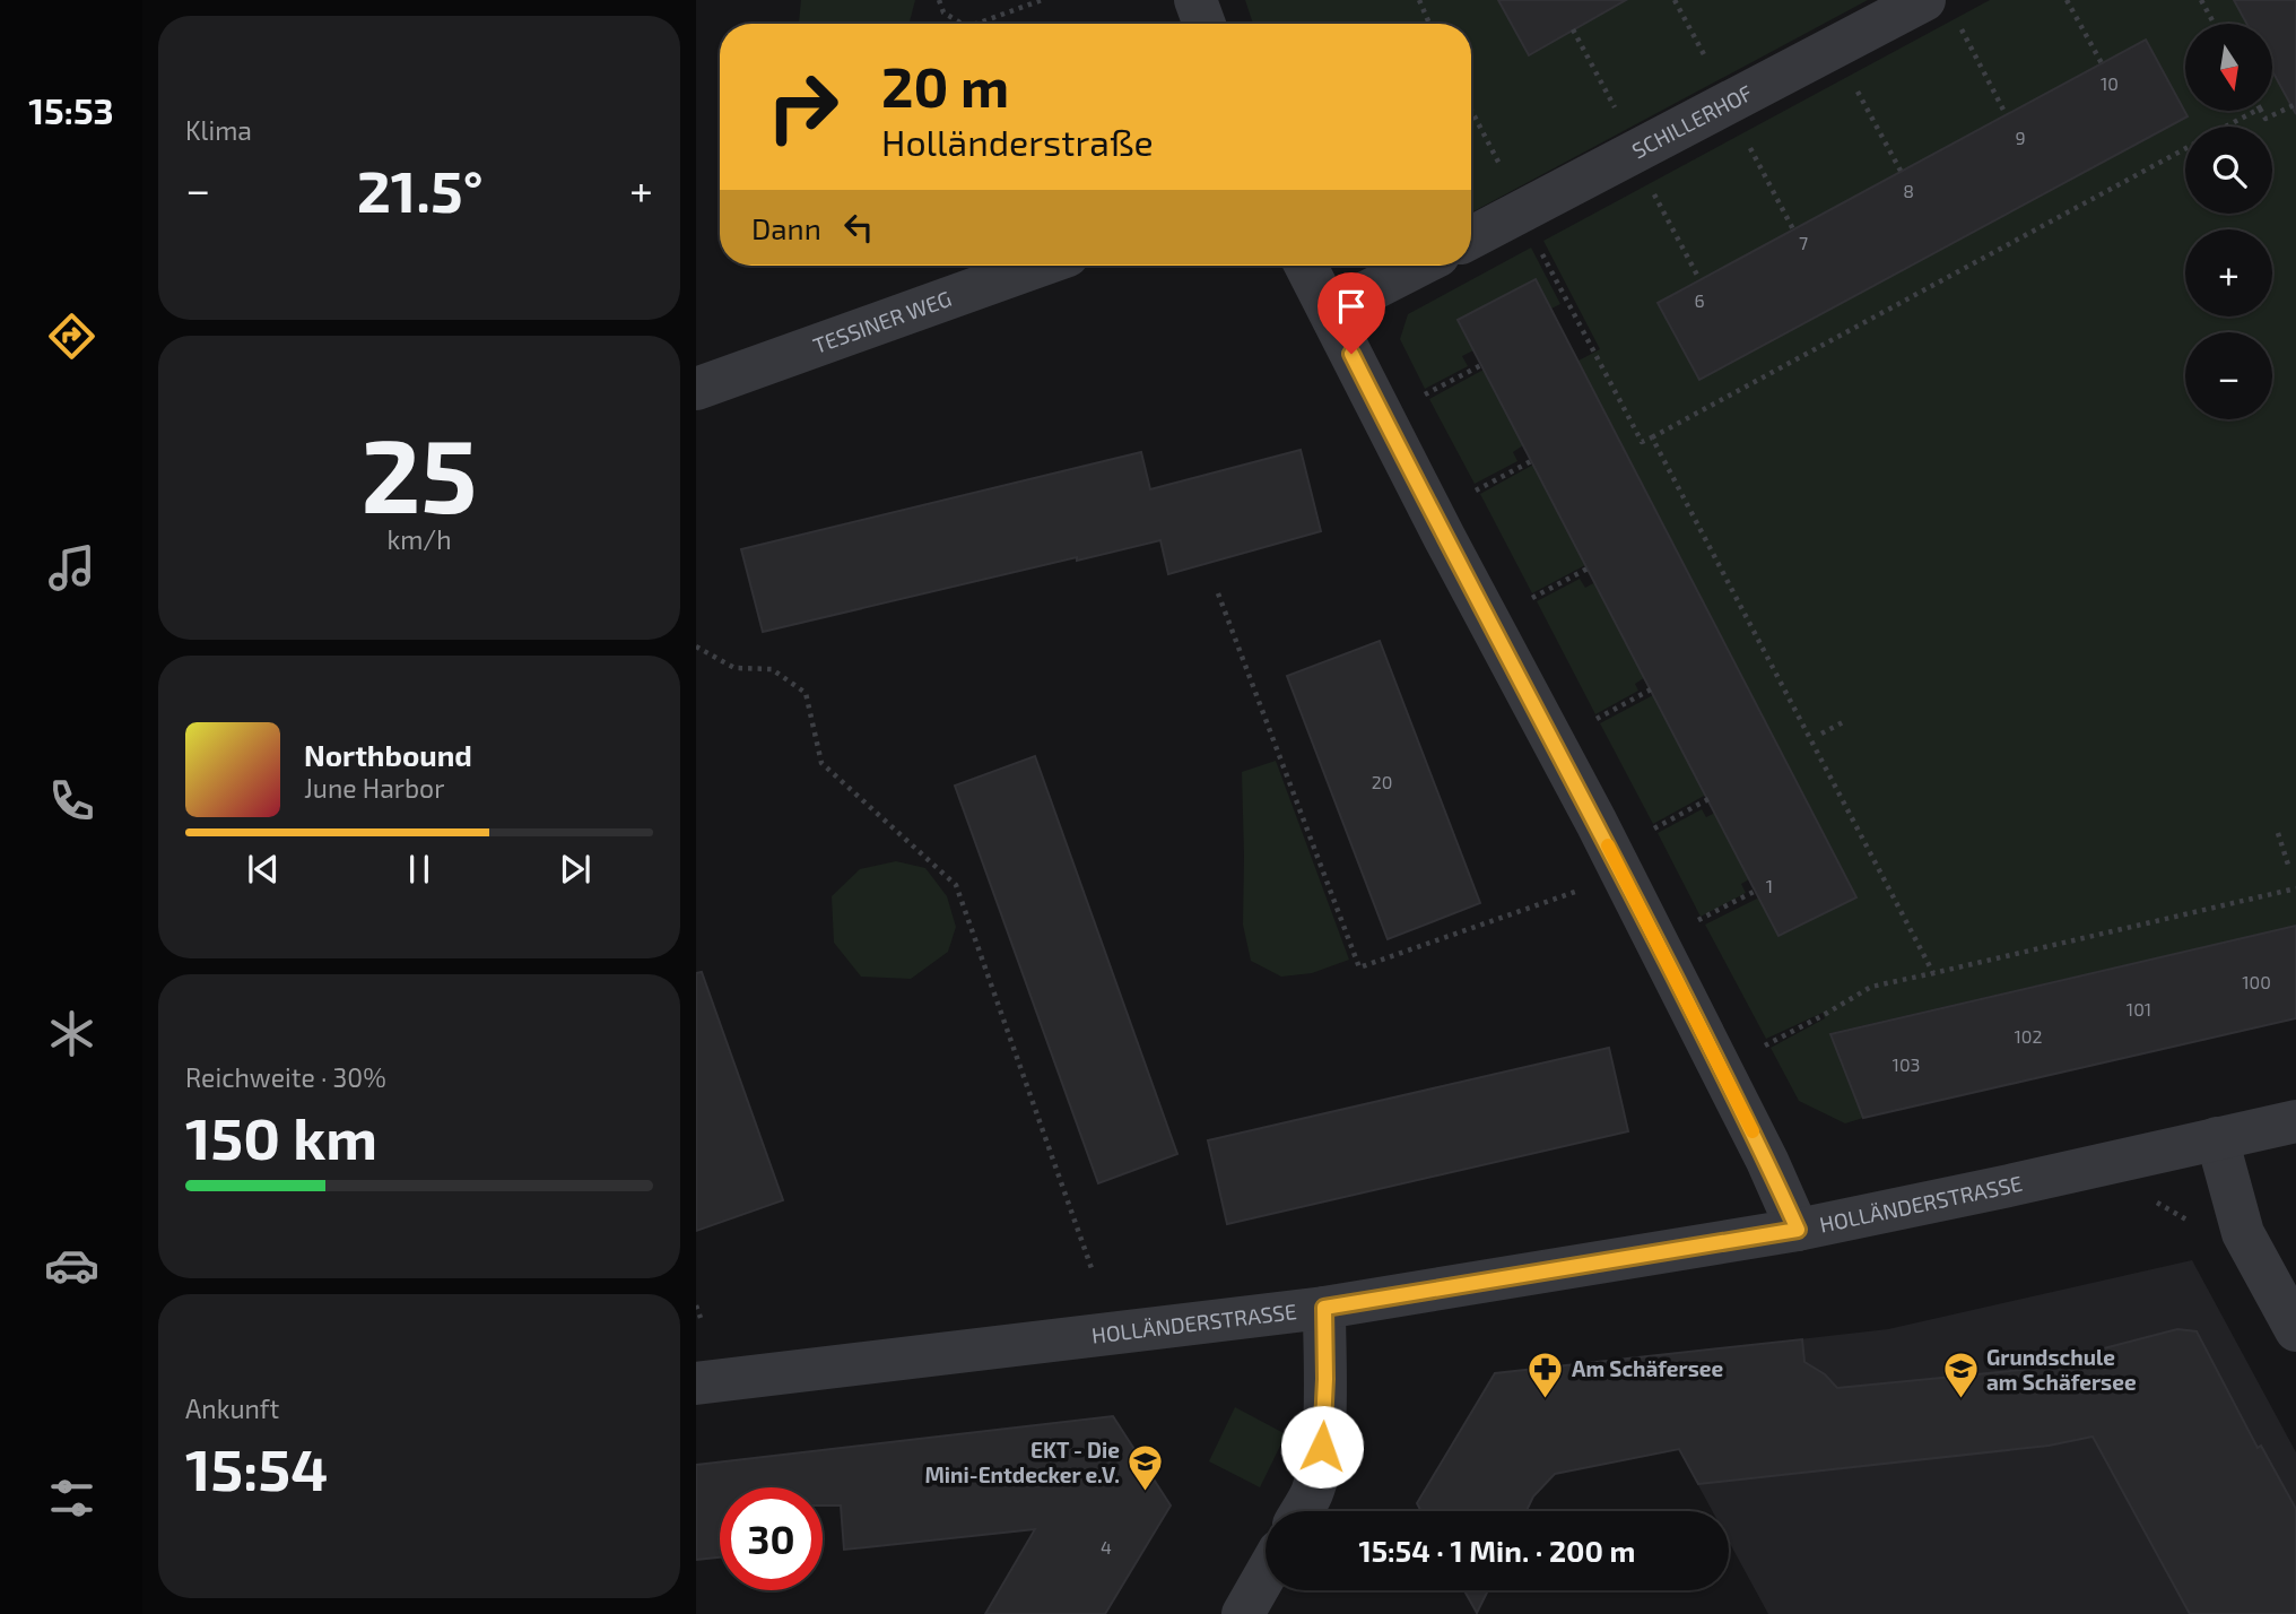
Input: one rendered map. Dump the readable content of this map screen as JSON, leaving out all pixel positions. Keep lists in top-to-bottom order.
{
  "streets": {
    "street": ["SCHILLERHOF", "TESSINER WEG", "HOLLÄNDERSTRASSE"]
  },
  "places": {
    "pharmacy": ["Am Schäfersee"],
    "school or university": ["Grundschule am Schäfersee", "EKT - Die Mini-Entdecker e.V."]
  },
  "house_numbers": [
    "10",
    "9",
    "8",
    "7",
    "6",
    "20",
    "1",
    "100",
    "101",
    "102",
    "103",
    "4"
  ],
  "north": "bottom",
  "page": {
    "tabs": "15:53",
    "tile": [
      "Klima",
      ["25", "km/h"],
      ["Reichweite · 30%", "150 km"],
      ["Ankunft", "15:54"]
    ],
    "map_buttons": ["+", "−"],
    "turn": ["20 m", "Holländerstraße"],
    "heat": ["−", "21.5°", "+"],
    "then": "Dann",
    "song": ["Northbound", "June Harbor"],
    "limit": "30",
    "trip": "15:54 · 1 Min. · 200 m"
  }
}
